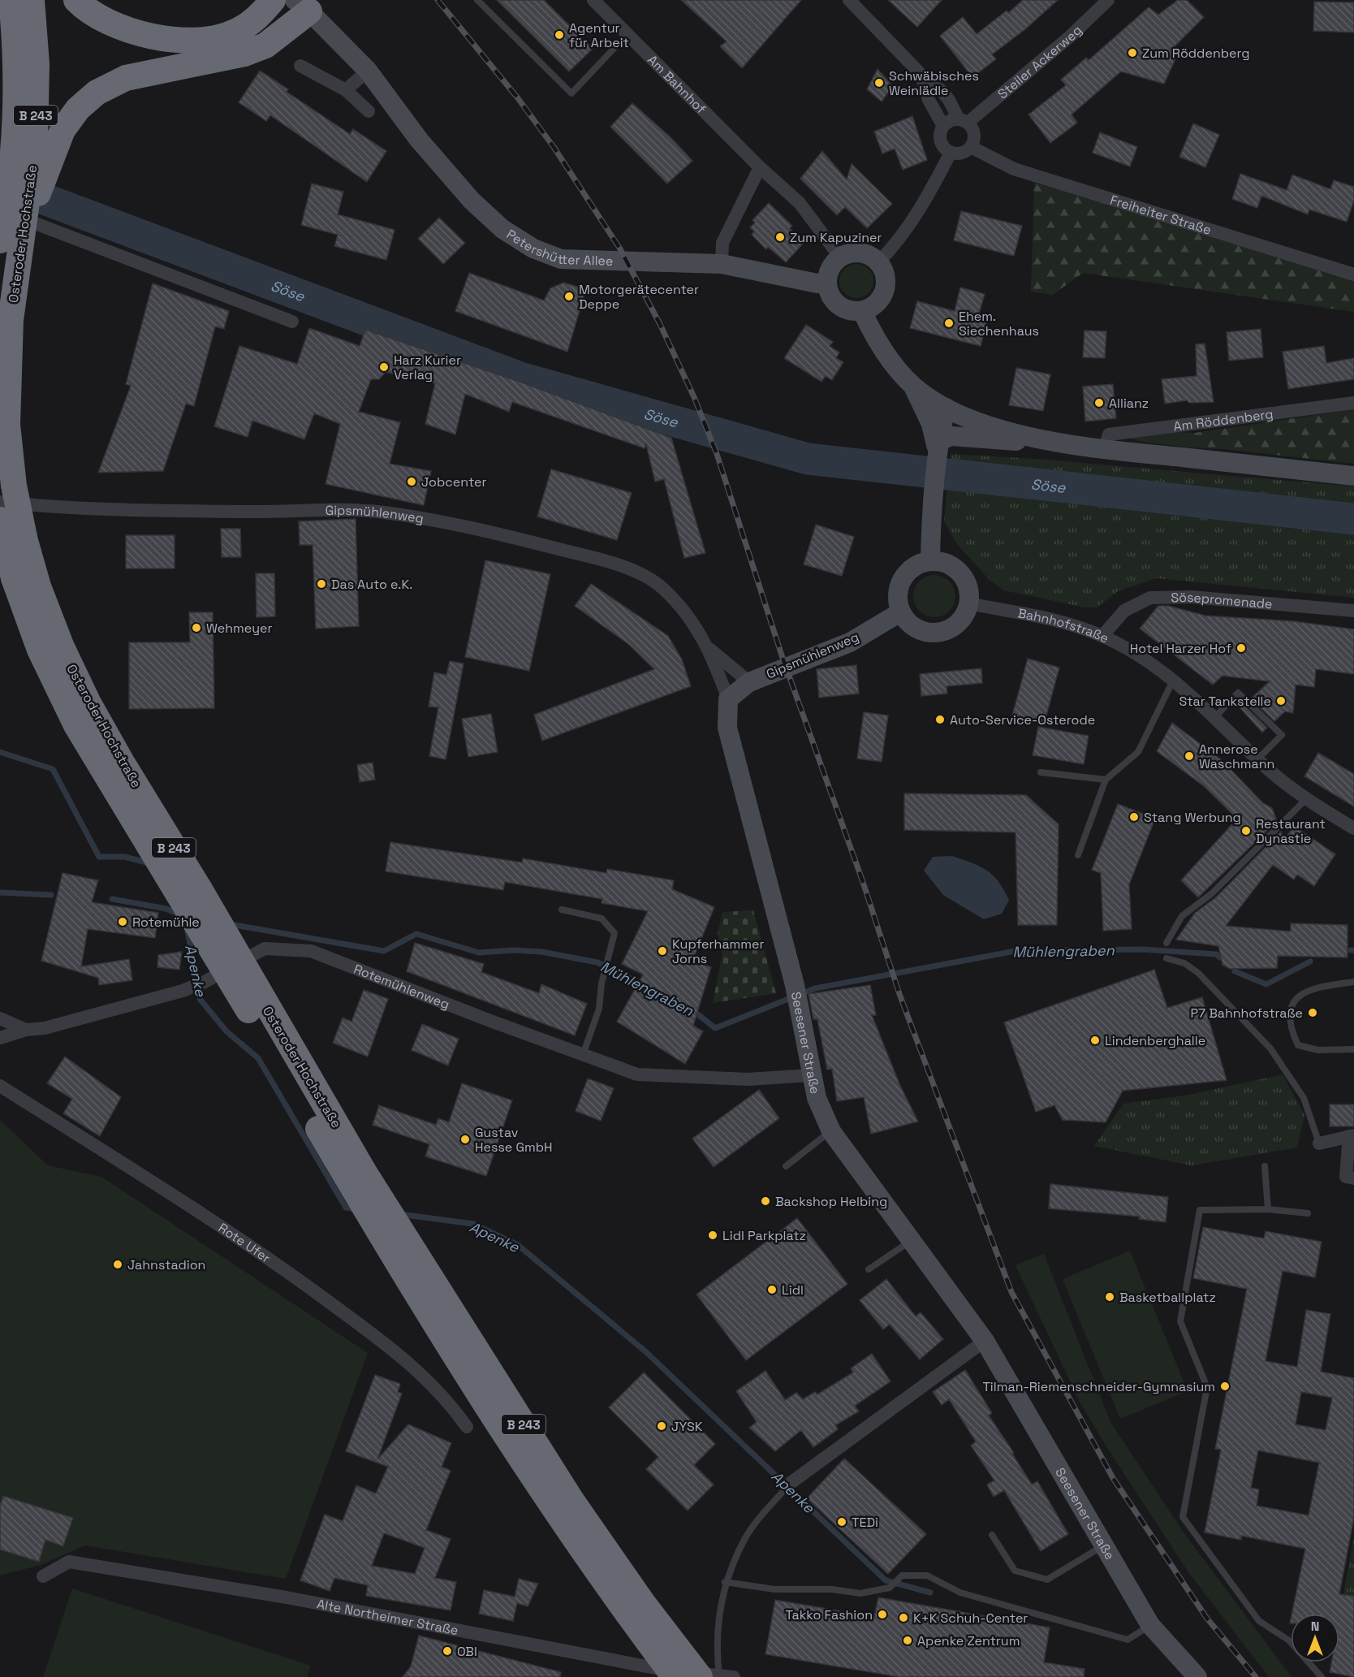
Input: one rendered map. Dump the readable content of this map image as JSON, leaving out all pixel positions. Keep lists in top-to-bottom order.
{
  "streets": {
    "highway": ["B 243", "Osteroder Hochstraße"],
    "street": [
      "Steiler Ackerweg",
      "Am Bahnhof",
      "Freiheiter Straße",
      "Petershütter Allee",
      "Am Röddenberg",
      "Gipsmühlenweg",
      "Sösepromenade",
      "Bahnhofstraße",
      "Rotemühlenweg",
      "Seesener Straße",
      "Rote Ufer",
      "Alte Northeimer Straße"
    ]
  },
  "crossings": [
    ["Steiler Ackerweg", "Freiheiter Straße"],
    ["Am Bahnhof", "Petershütter Allee"],
    ["B 243", "Osteroder Hochstraße"],
    ["B 243", "Alte Northeimer Straße"],
    ["Gipsmühlenweg", "Bahnhofstraße"],
    ["Gipsmühlenweg", "Seesener Straße"],
    ["Sösepromenade", "Bahnhofstraße"],
    ["Rotemühlenweg", "Seesener Straße"]
  ],
  "water": ["Söse", "Mühlengraben", "Apenke"],
  "places": [
    "Agentur für Arbeit",
    "Zum Röddenberg",
    "Schwäbisches Weinlädle",
    "Zum Kapuziner",
    "Motorgerätecenter Deppe",
    "Ehem. Siechenhaus",
    "Harz Kurier Verlag",
    "Allianz",
    "Jobcenter",
    "Das Auto e.K.",
    "Wehmeyer",
    "Hotel Harzer Hof",
    "Star Tankstelle",
    "Auto-Service-Osterode",
    "Annerose Waschmann",
    "Stang Werbung",
    "Restaurant Dynastie",
    "Rotemühle",
    "Kupferhammer Jorns",
    "P7 Bahnhofstraße",
    "Lindenberghalle",
    "Gustav Hesse GmbH",
    "Backshop Helbing",
    "Lidl Parkplatz",
    "Jahnstadion",
    "Lidl",
    "Basketballplatz",
    "Tilman-Riemenschneider-Gymnasium",
    "JYSK",
    "TEDi",
    "Takko Fashion",
    "K+K Schuh-Center",
    "Apenke Zentrum",
    "OBI"
  ],
  "north": "top"
}
